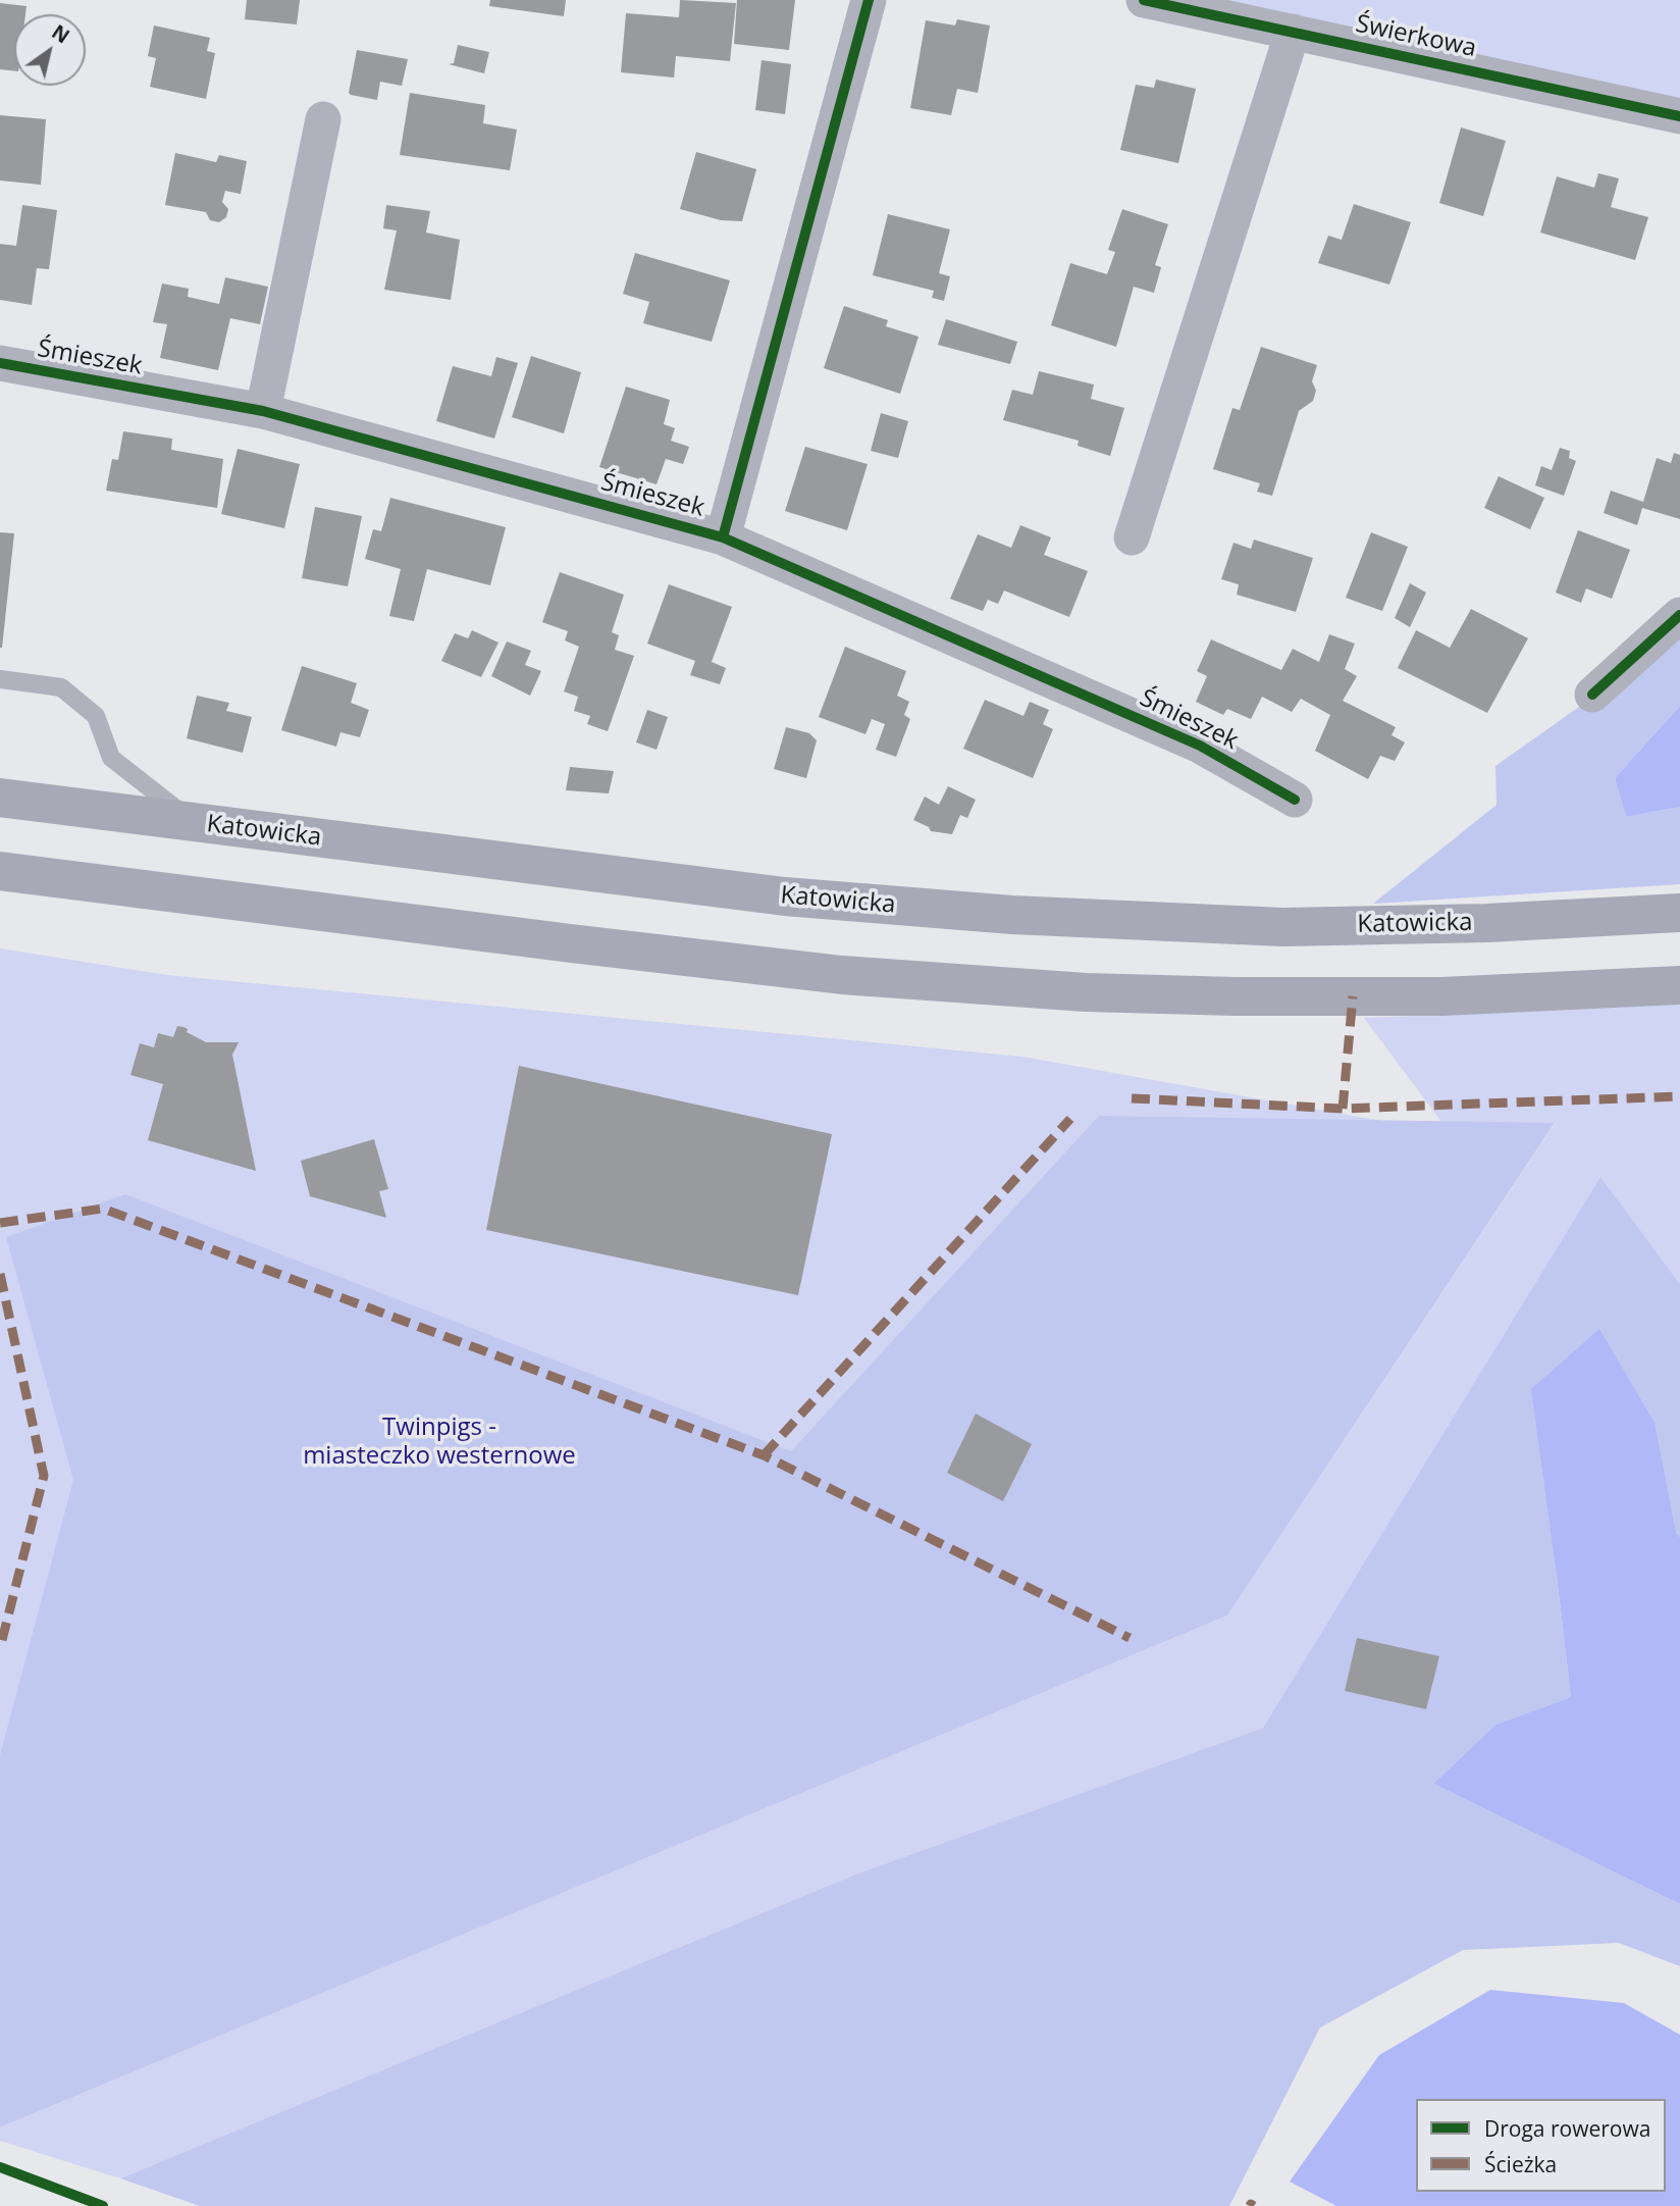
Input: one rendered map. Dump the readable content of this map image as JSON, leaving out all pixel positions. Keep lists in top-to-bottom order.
{
  "streets": {
    "main road": ["Katowicka"],
    "street": ["Świerkowa", "Śmieszek"]
  },
  "parks": ["Twinpigs - miasteczko westernowe"],
  "legend": ["Droga rowerowa", "Ścieżka"],
  "north": "top right"
}
